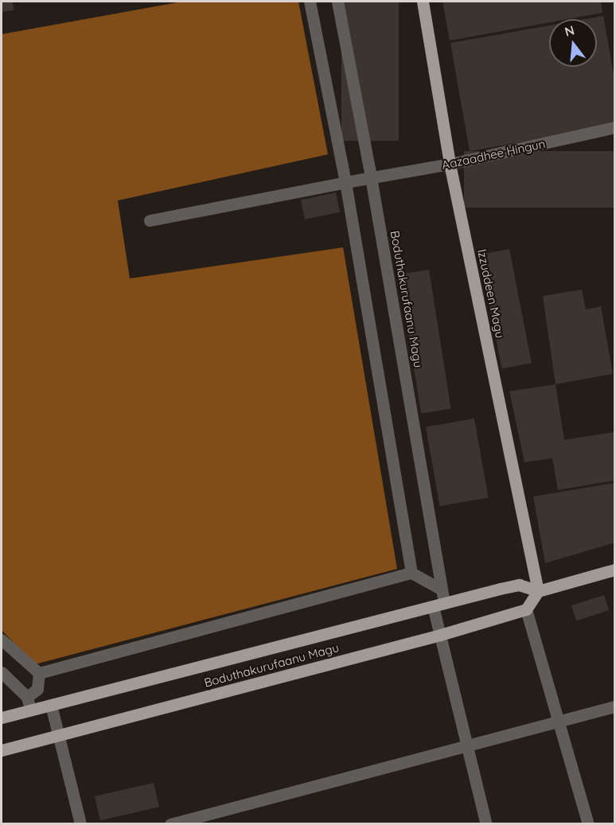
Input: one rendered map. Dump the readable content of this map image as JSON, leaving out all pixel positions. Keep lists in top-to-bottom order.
{
  "streets": {
    "main road": ["Izzuddeen Magu", "Boduthakurufaanu Magu"],
    "street": ["Aazaadhee Hingun"]
  },
  "crossings": [
    ["Aazaadhee Hingun", "Izzuddeen Magu"],
    ["Aazaadhee Hingun", "Boduthakurufaanu Magu"],
    ["Izzuddeen Magu", "Boduthakurufaanu Magu"]
  ],
  "north": "top"
}
